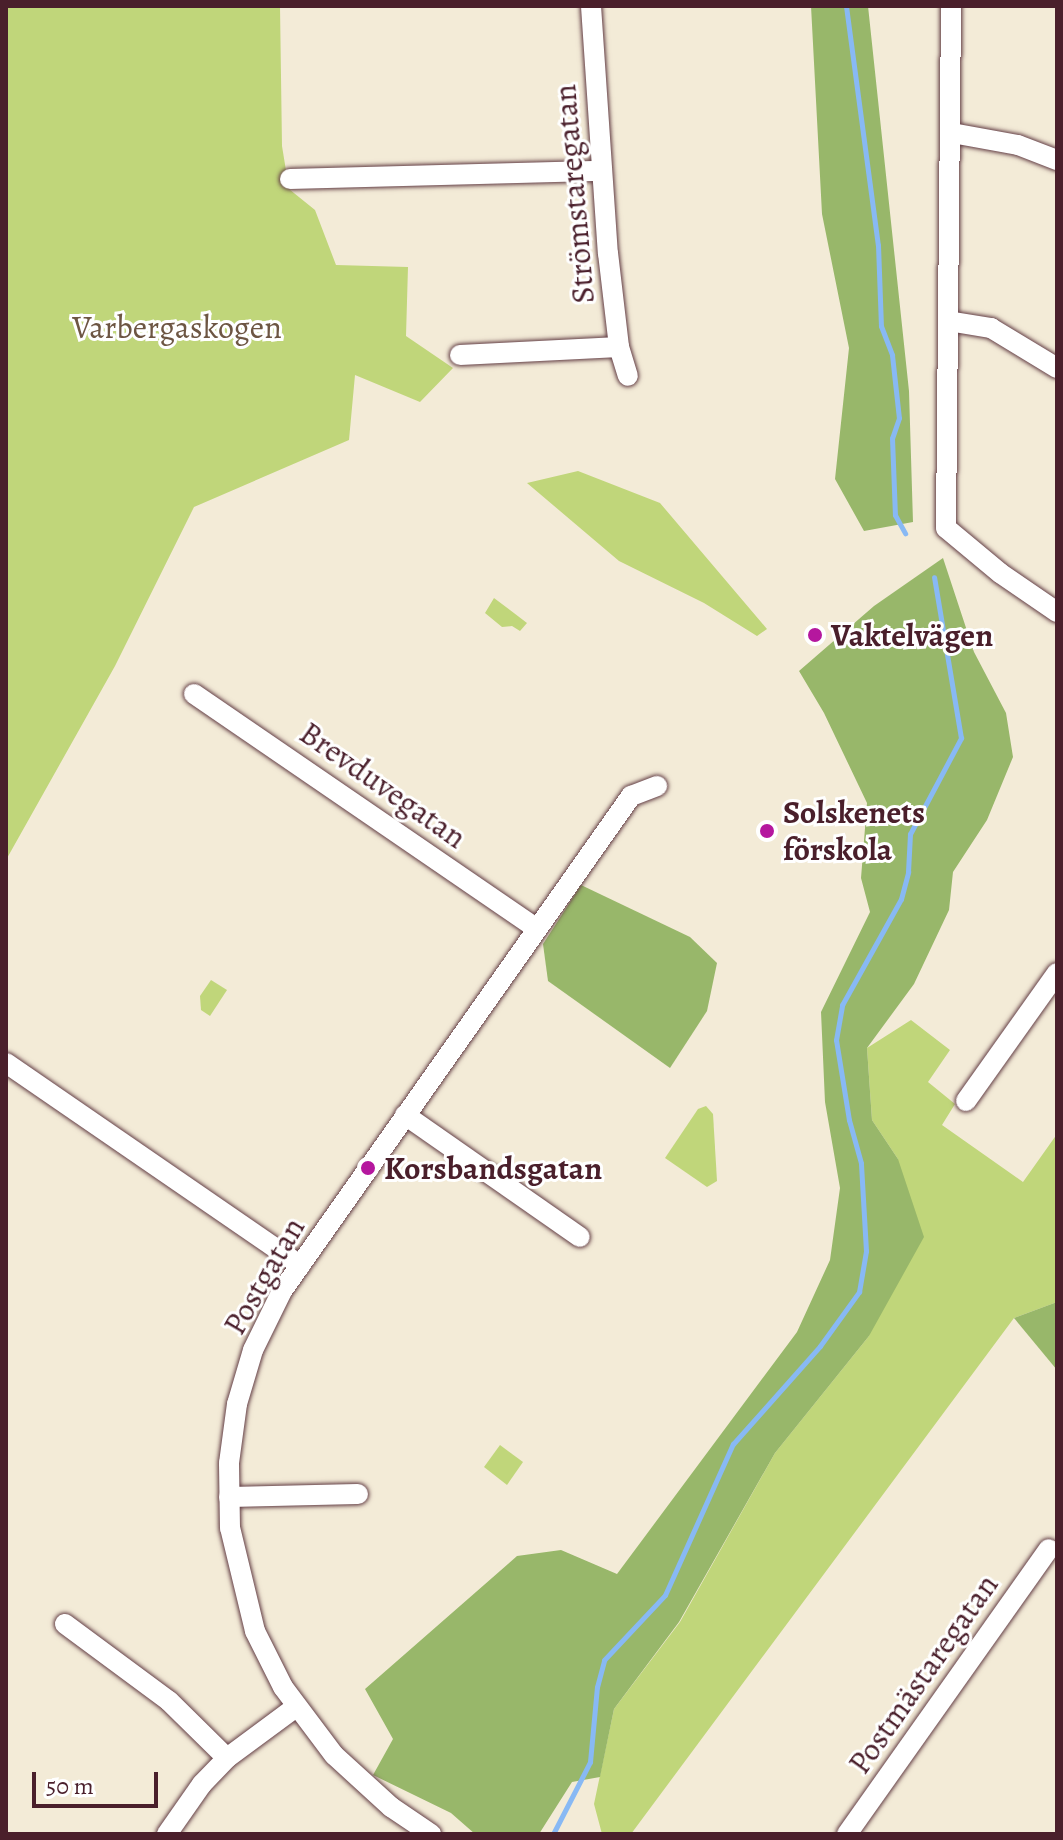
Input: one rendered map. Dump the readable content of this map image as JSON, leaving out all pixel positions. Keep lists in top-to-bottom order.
{
  "streets": {
    "street": [
      "Strömstaregatan",
      "Brevduvegatan",
      "Postgatan",
      "Postmästaregatan"
    ]
  },
  "crossings": [
    ["Brevduvegatan", "Postgatan"]
  ],
  "parks": ["Varbergaskogen"],
  "places": ["Vaktelvägen", "Solskenets förskola", "Korsbandsgatan"],
  "scale_bar": "50 m"
}
